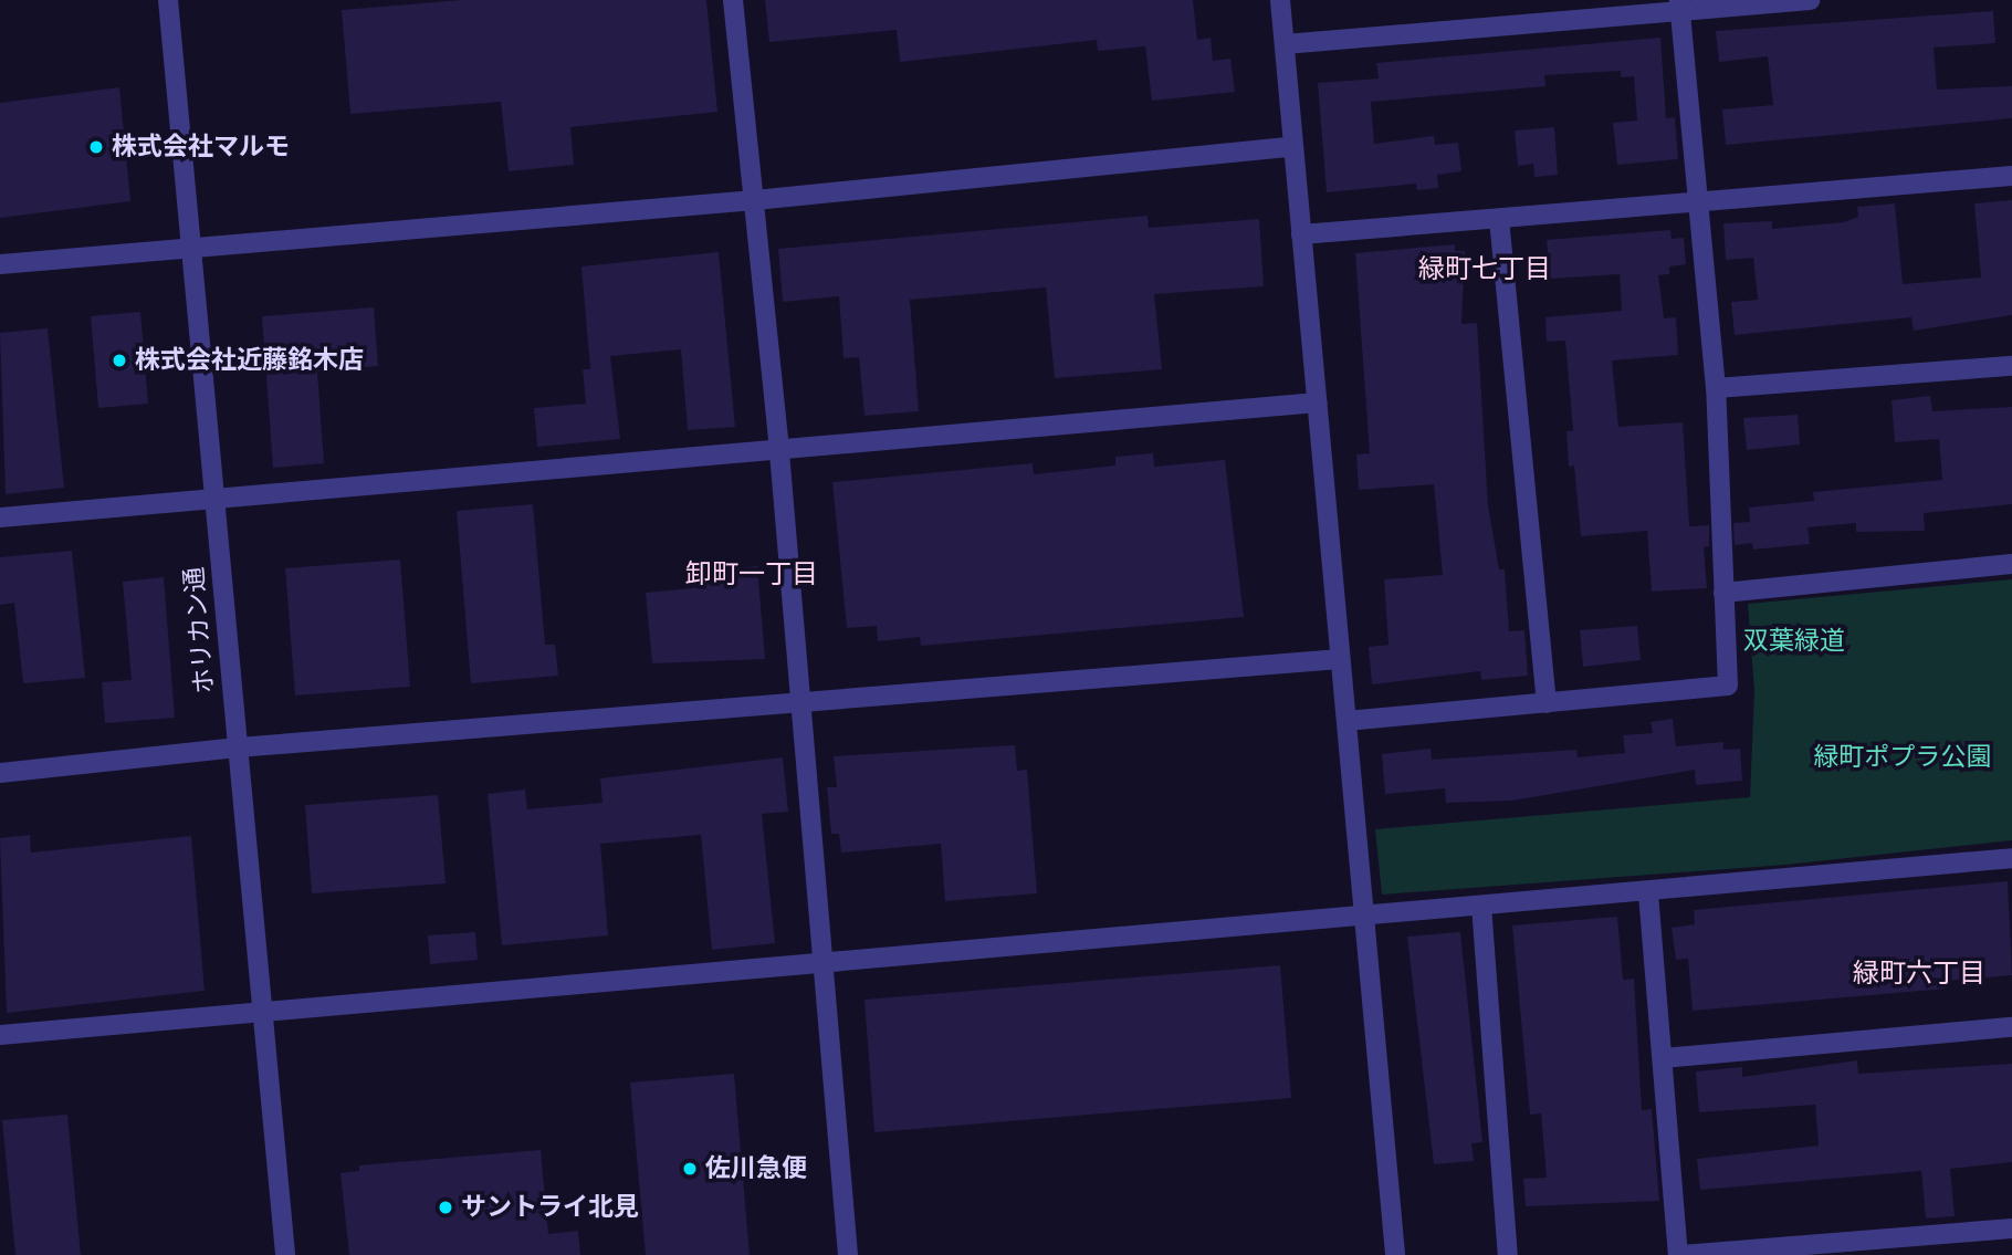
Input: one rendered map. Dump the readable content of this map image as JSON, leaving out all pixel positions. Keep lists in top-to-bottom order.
{
  "streets": {
    "street": ["ホリカン通"]
  },
  "districts": ["緑町七丁目", "卸町一丁目", "緑町六丁目"],
  "parks": ["双葉緑道", "緑町ポプラ公園"],
  "places": [
    "株式会社マルモ",
    "株式会社近藤銘木店",
    "佐川急便",
    "サントライ北見"
  ]
}
